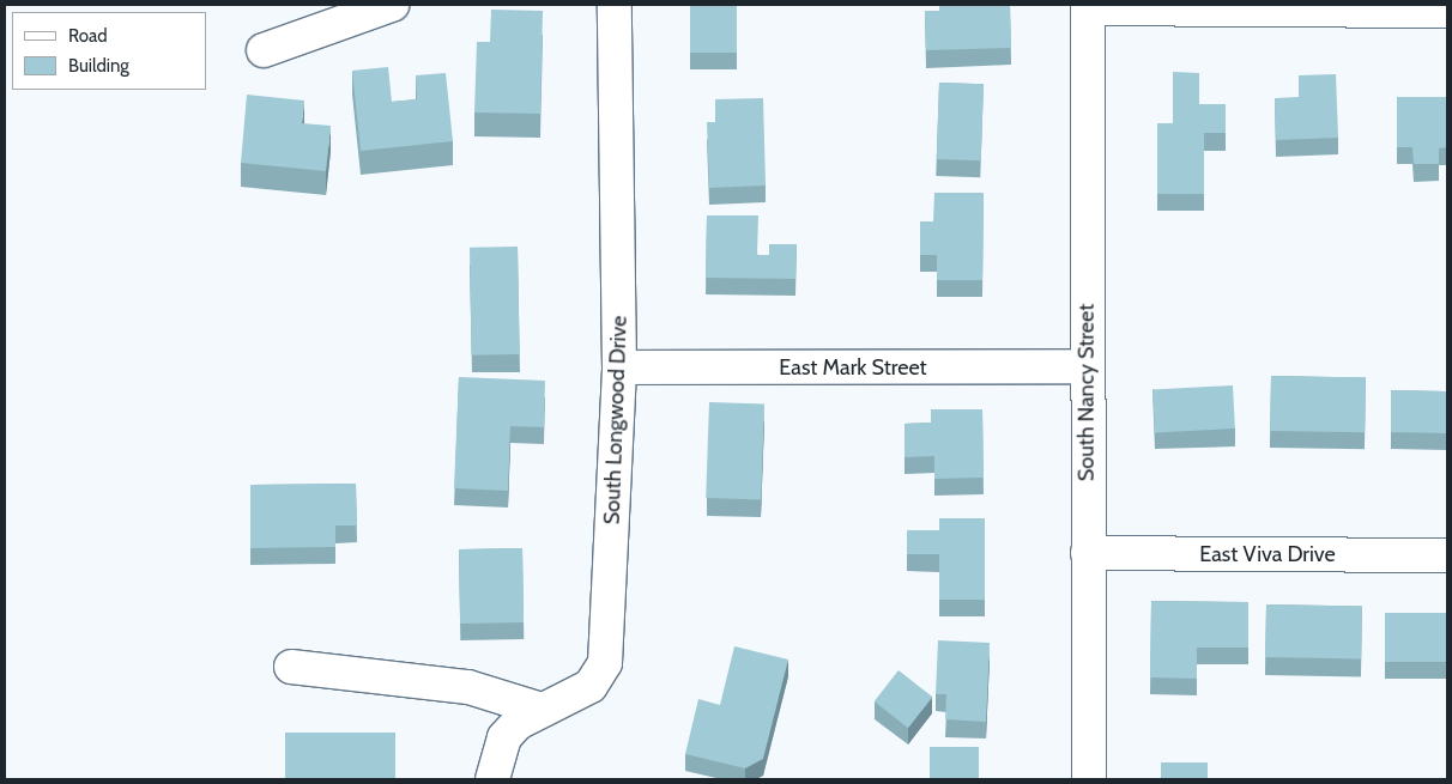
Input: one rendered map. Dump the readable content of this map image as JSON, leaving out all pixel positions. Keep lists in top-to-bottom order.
{
  "streets": {
    "street": [
      "East Mark Street",
      "South Nancy Street",
      "South Longwood Drive",
      "East Viva Drive"
    ]
  },
  "crossings": [
    ["East Mark Street", "South Nancy Street"],
    ["East Mark Street", "South Longwood Drive"],
    ["South Nancy Street", "East Viva Drive"]
  ],
  "legend": ["Road", "Building"]
}
